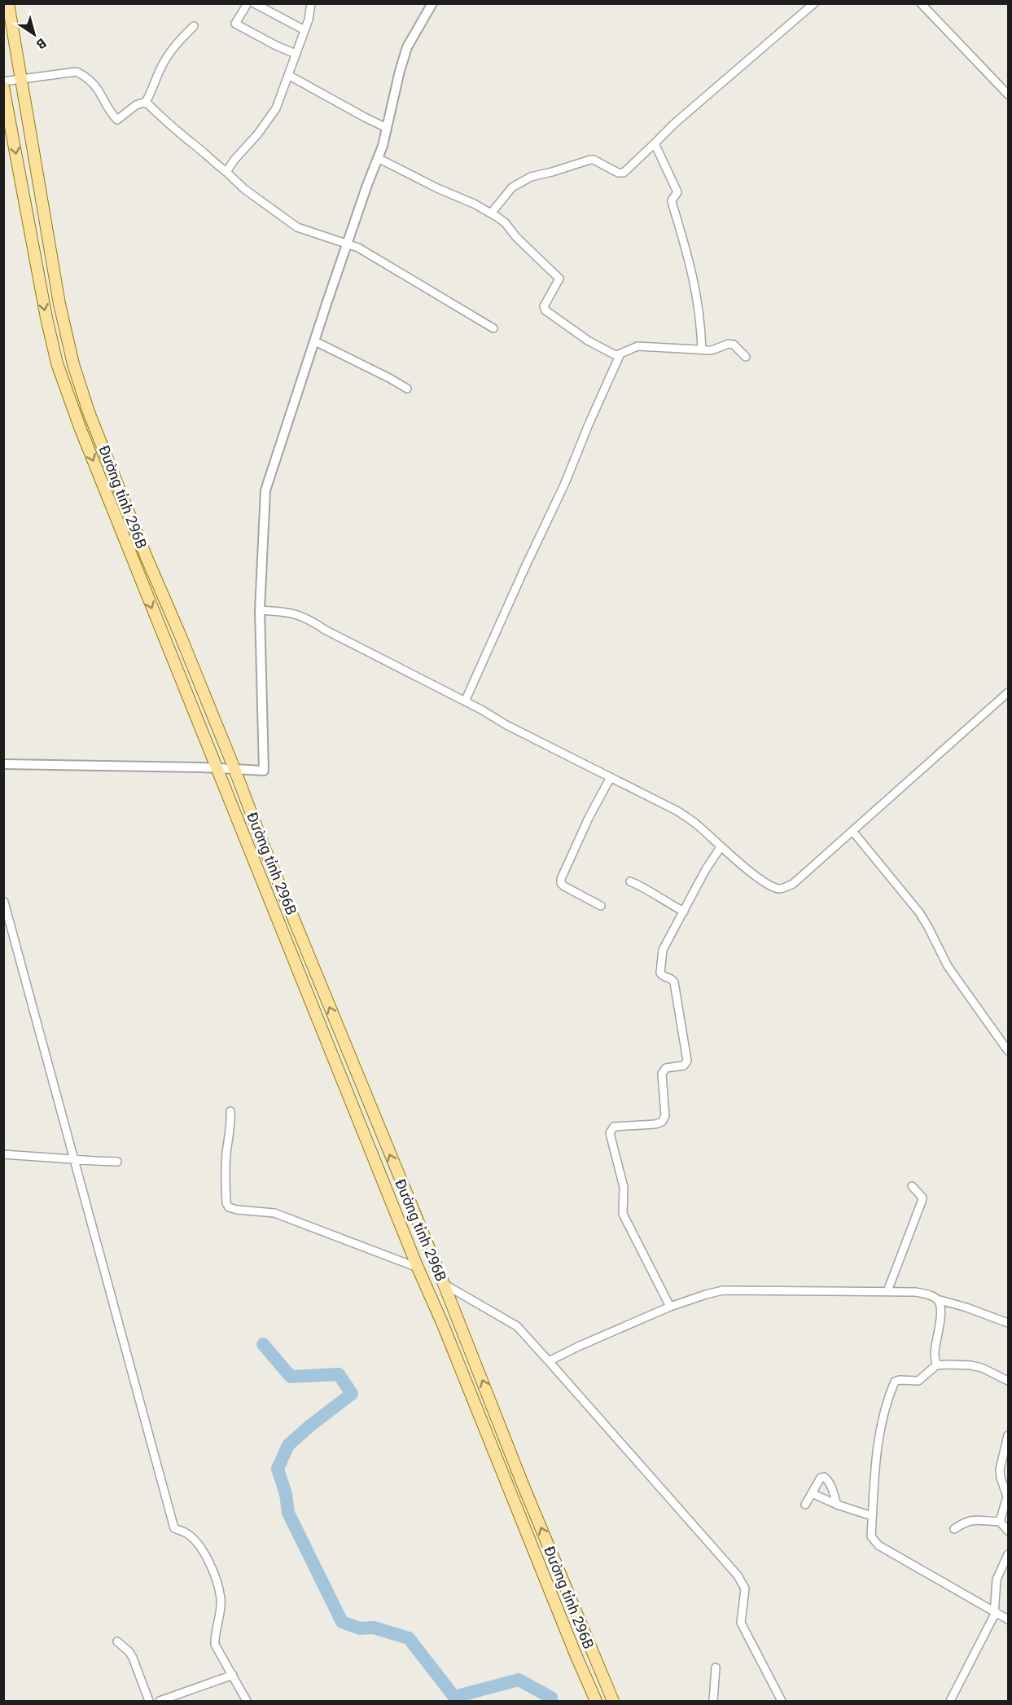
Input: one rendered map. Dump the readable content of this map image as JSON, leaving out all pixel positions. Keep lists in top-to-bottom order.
{
  "streets": {
    "main road": ["Đường tỉnh 296B"]
  },
  "north": "bottom right"
}
